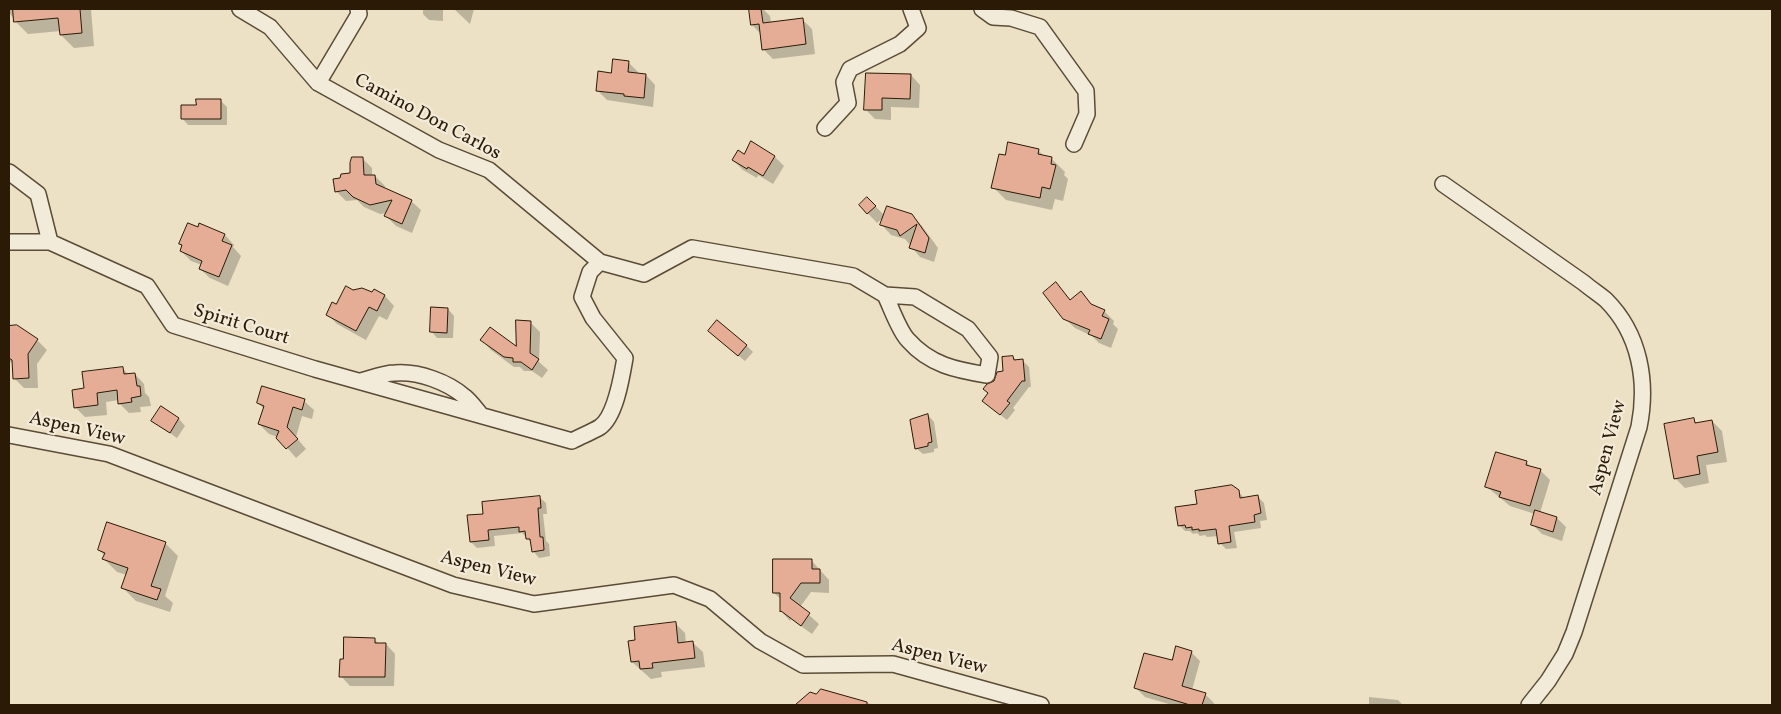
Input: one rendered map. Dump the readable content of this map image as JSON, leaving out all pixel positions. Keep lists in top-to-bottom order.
{
  "streets": {
    "street": ["Camino Don Carlos", "Spirit Court", "Aspen View"]
  },
  "crossings": [
    ["Camino Don Carlos", "Spirit Court"]
  ]
}
